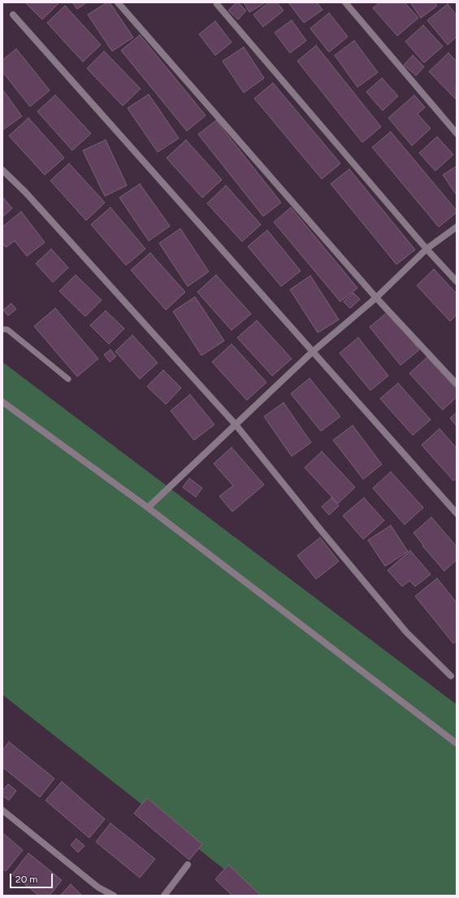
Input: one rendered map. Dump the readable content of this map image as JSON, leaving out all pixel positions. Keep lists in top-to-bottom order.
{
  "scale_bar": "20 m"
}
